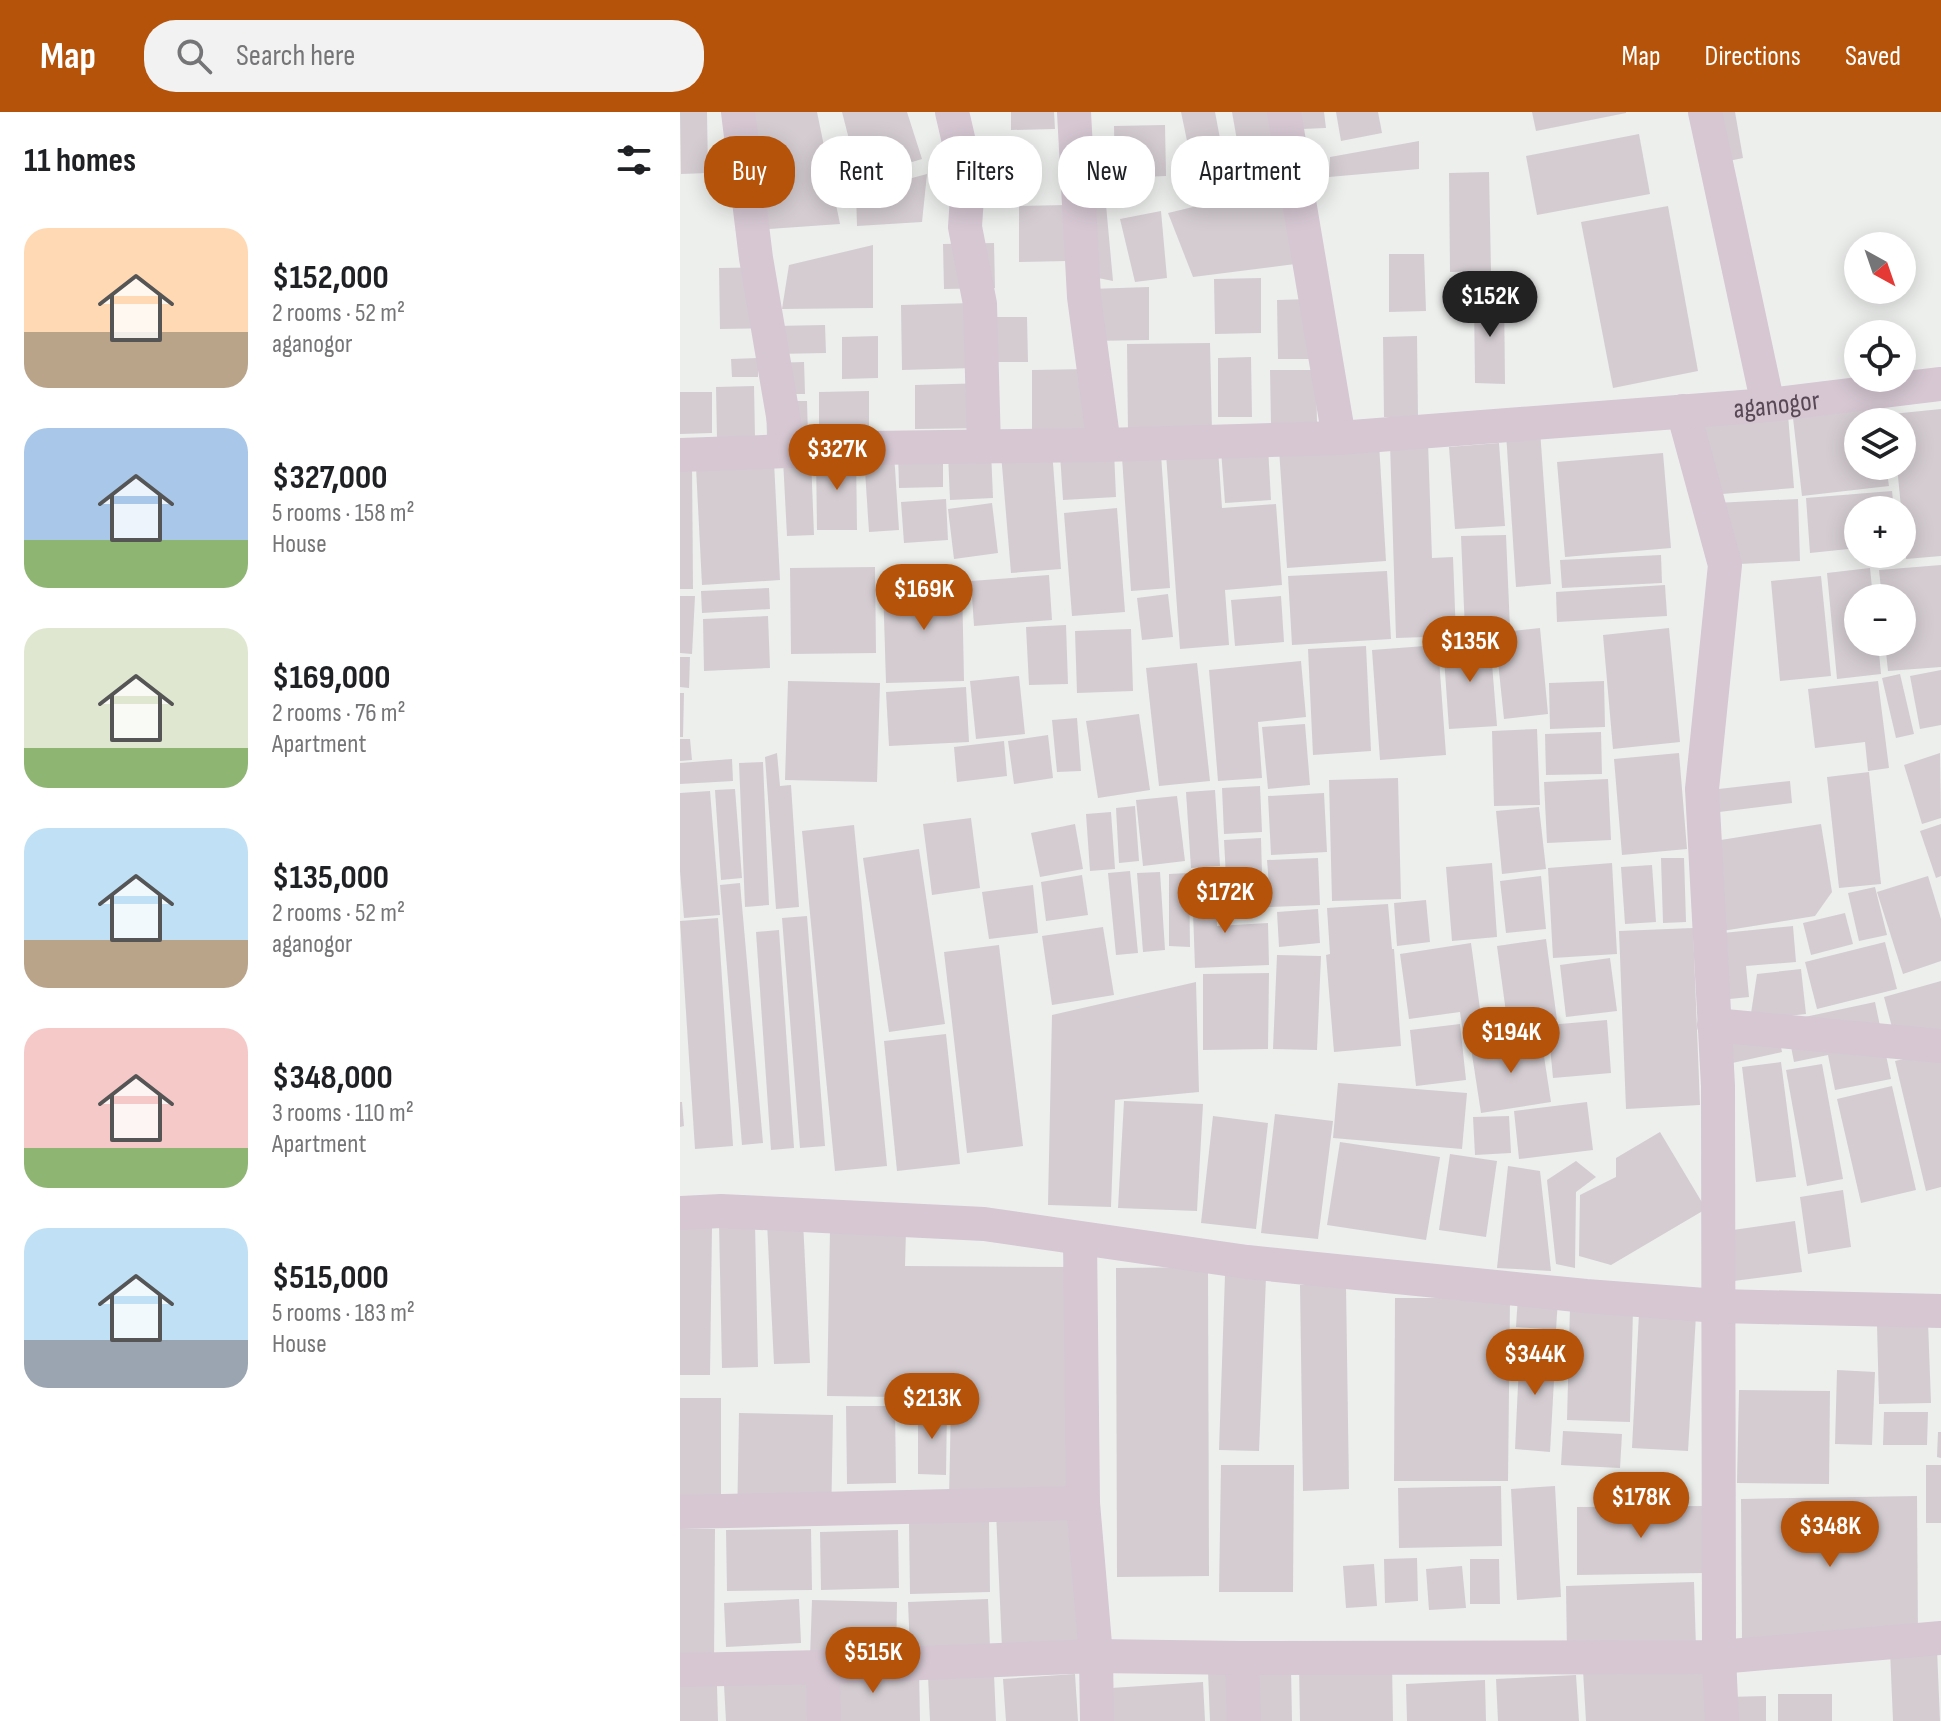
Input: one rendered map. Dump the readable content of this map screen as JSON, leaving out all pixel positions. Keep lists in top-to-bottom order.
{
  "streets": {
    "street": ["aganogor"]
  },
  "north": "bottom right",
  "page": {
    "header": "Map",
    "search": "Search here",
    "nav": ["Map", "Directions", "Saved"],
    "heading": "11 homes",
    "chip": [
      "Buy",
      "Rent",
      "Filters",
      "New",
      "Apartment"
    ],
    "list": [
      {
        "name": "$152,000",
        "note": "2 rooms · 52 m² · aganogor"
      },
      {
        "name": "$327,000",
        "note": "5 rooms · 158 m² · House"
      },
      {
        "name": "$169,000",
        "note": "2 rooms · 76 m² · Apartment"
      },
      {
        "name": "$135,000",
        "note": "2 rooms · 52 m² · aganogor"
      },
      {
        "name": "$348,000",
        "note": "3 rooms · 110 m² · Apartment"
      },
      {
        "name": "$515,000",
        "note": "5 rooms · 183 m² · House"
      }
    ],
    "map_buttons": ["+", "−"],
    "price": [
      "$152K",
      "$327K",
      "$169K",
      "$135K",
      "$172K",
      "$194K",
      "$344K",
      "$213K",
      "$178K",
      "$348K",
      "$515K"
    ]
  }
}
